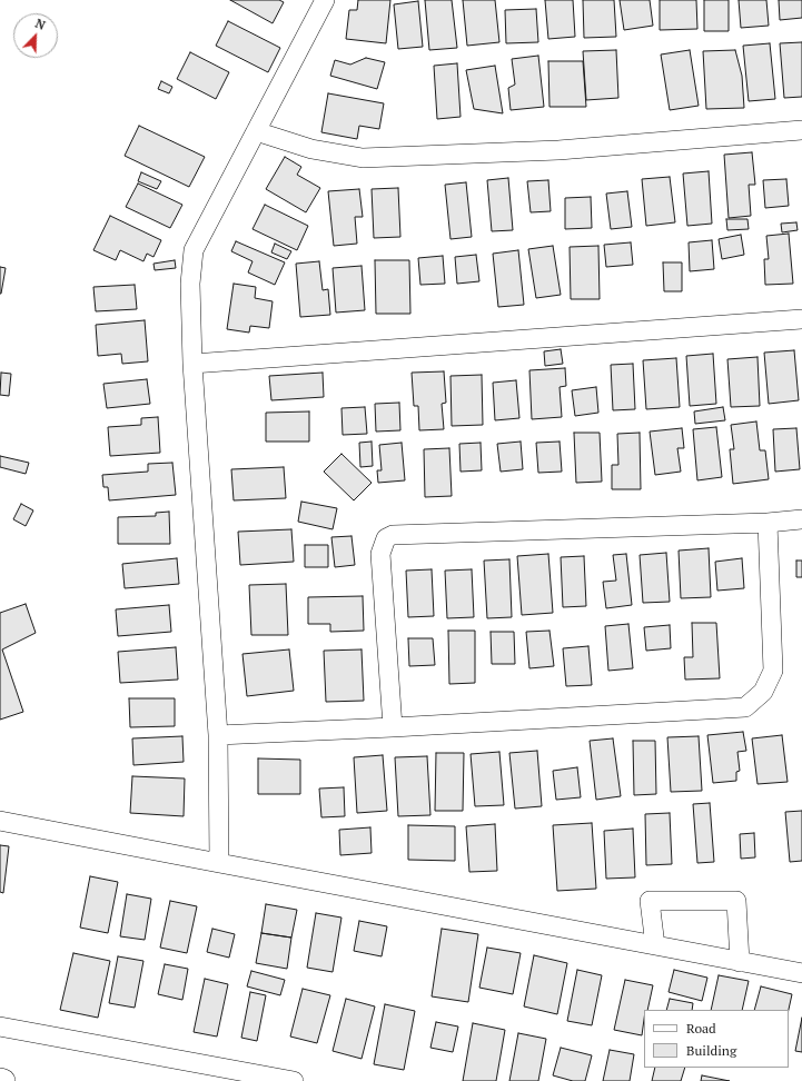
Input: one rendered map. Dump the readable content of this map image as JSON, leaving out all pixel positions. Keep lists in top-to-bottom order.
{
  "legend": ["Road", "Building"],
  "north": "top right"
}
